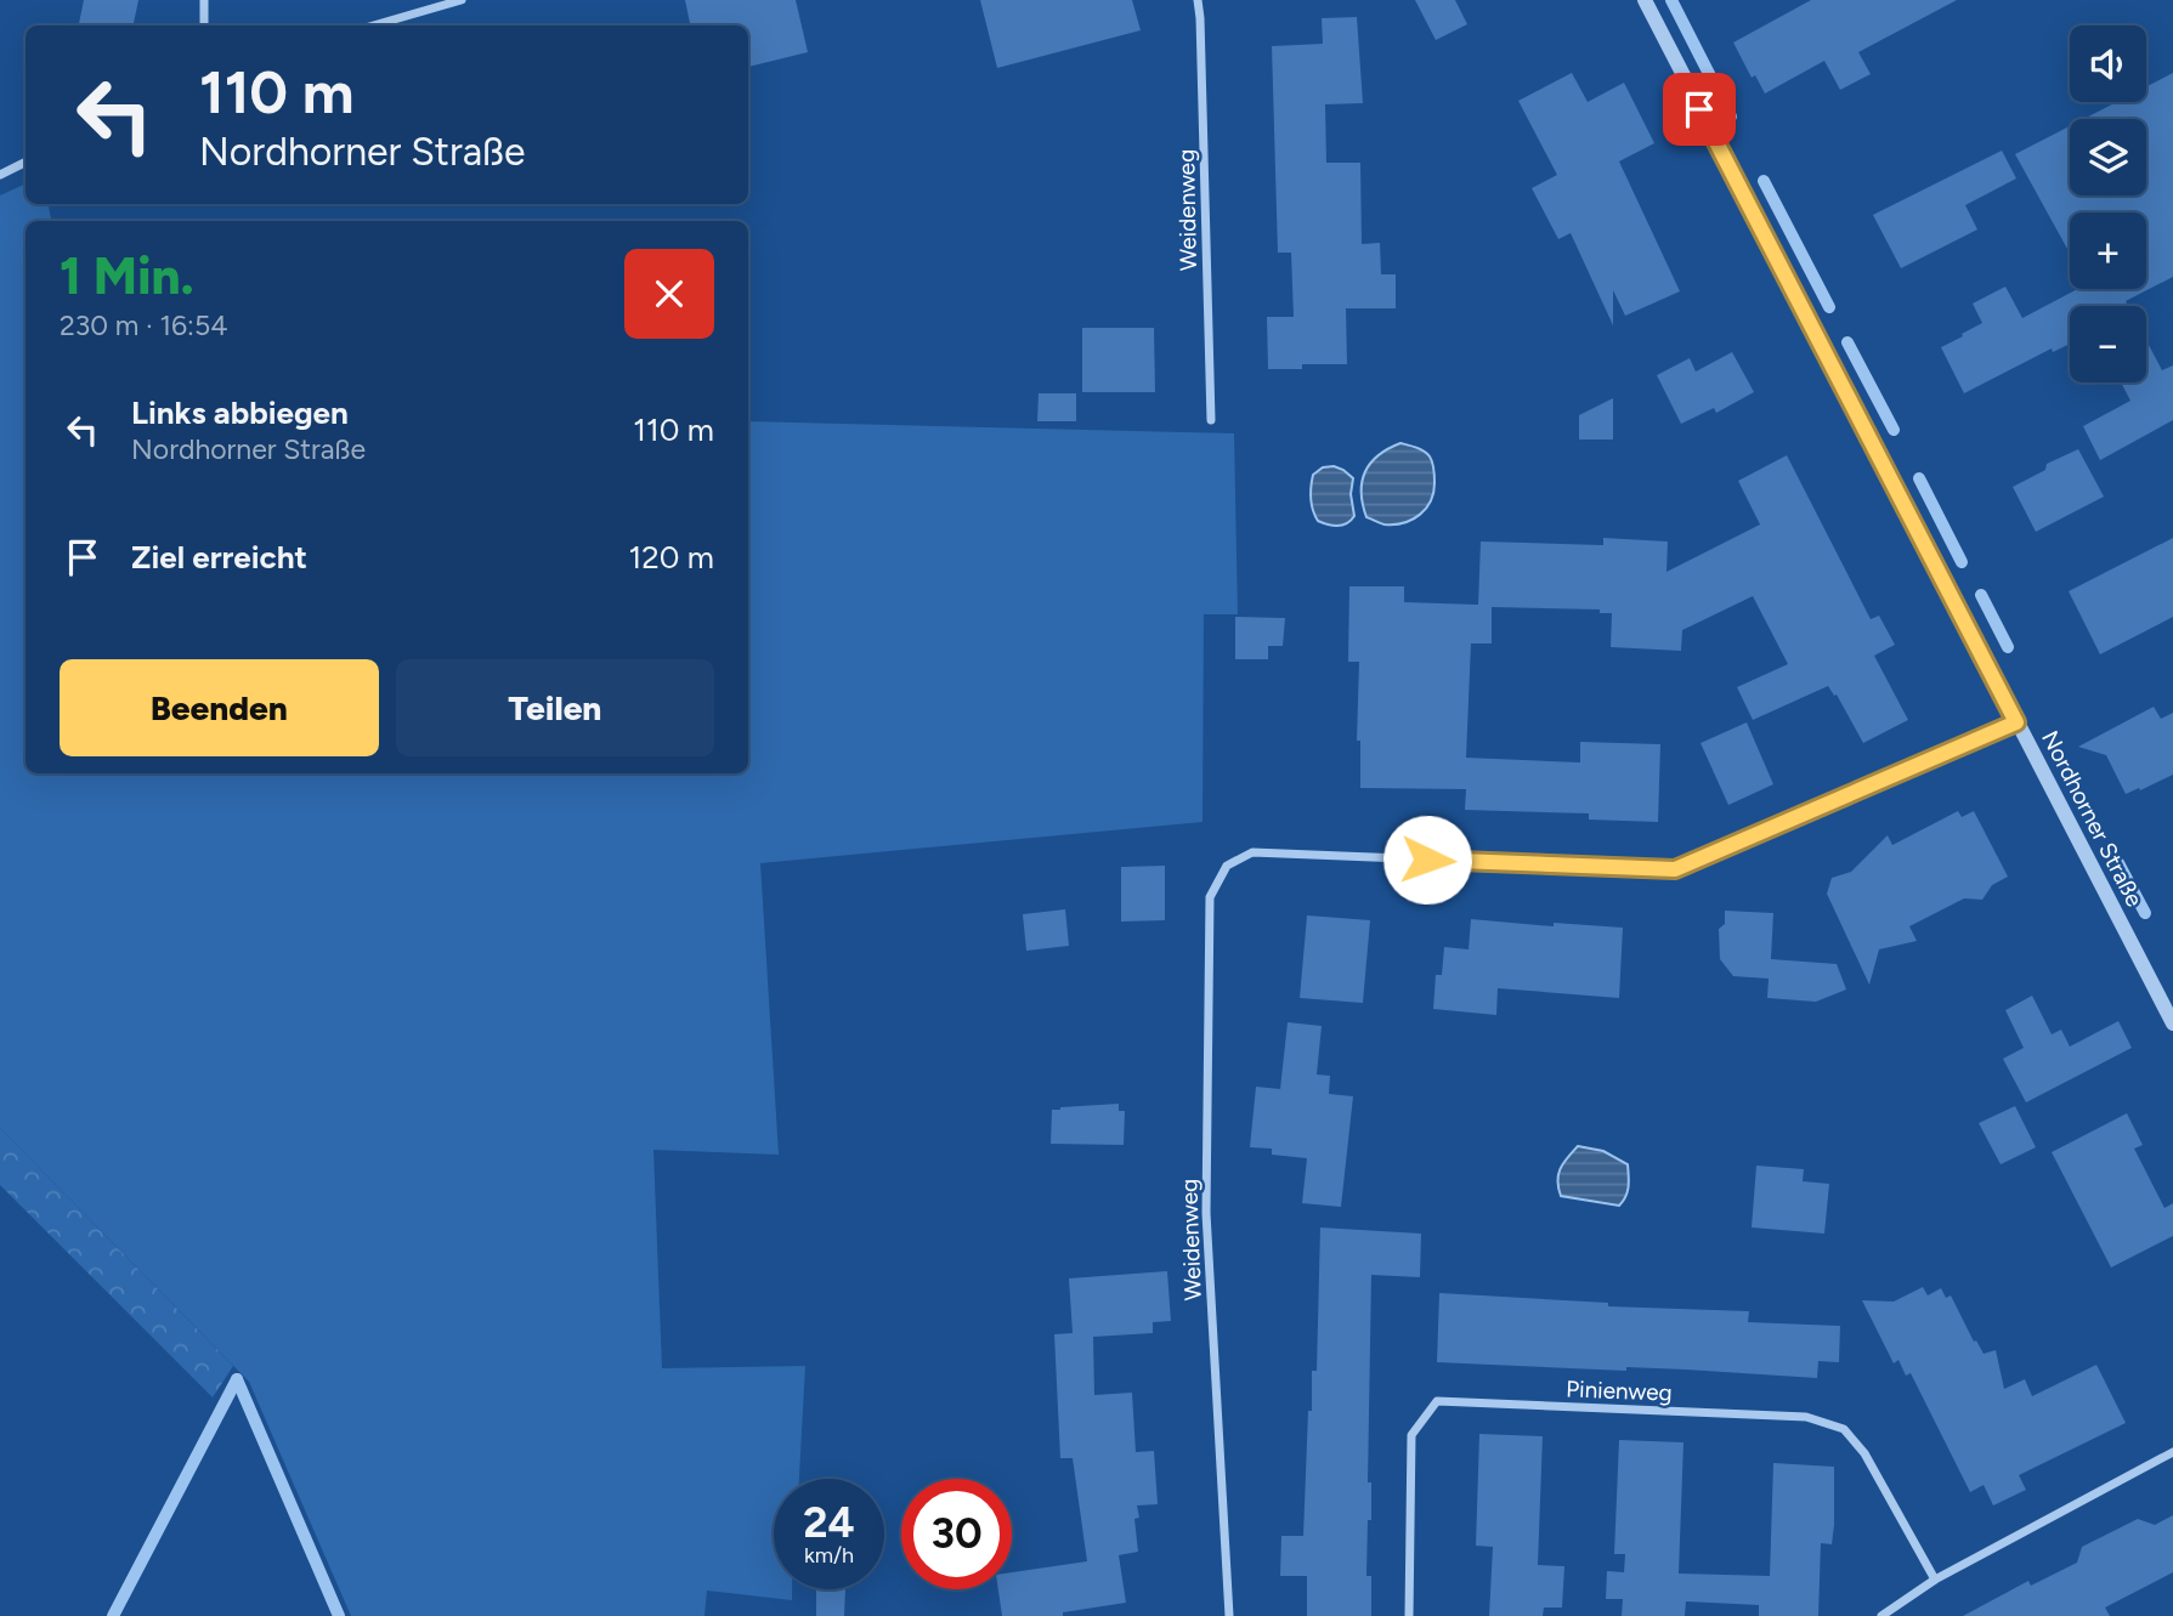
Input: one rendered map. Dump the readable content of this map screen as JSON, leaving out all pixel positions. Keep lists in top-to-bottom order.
{
  "streets": {
    "street": ["Weidenweg", "Nordhorner Straße", "Pinienweg"]
  },
  "crossings": [
    ["Weidenweg", "Nordhorner Straße"]
  ],
  "page": {
    "map_buttons": ["+", "−"],
    "turn": ["110 m", "Nordhorner Straße"],
    "heading": ["1 Min.", "230 m · 16:54"],
    "list": [
      {
        "name": "Links abbiegen",
        "note": "Nordhorner Straße",
        "value": "110 m"
      },
      {
        "name": "Ziel erreicht",
        "value": "120 m"
      }
    ],
    "buttons": ["Beenden", "Teilen"],
    "speed": "24 km/h",
    "limit": "30"
  }
}
